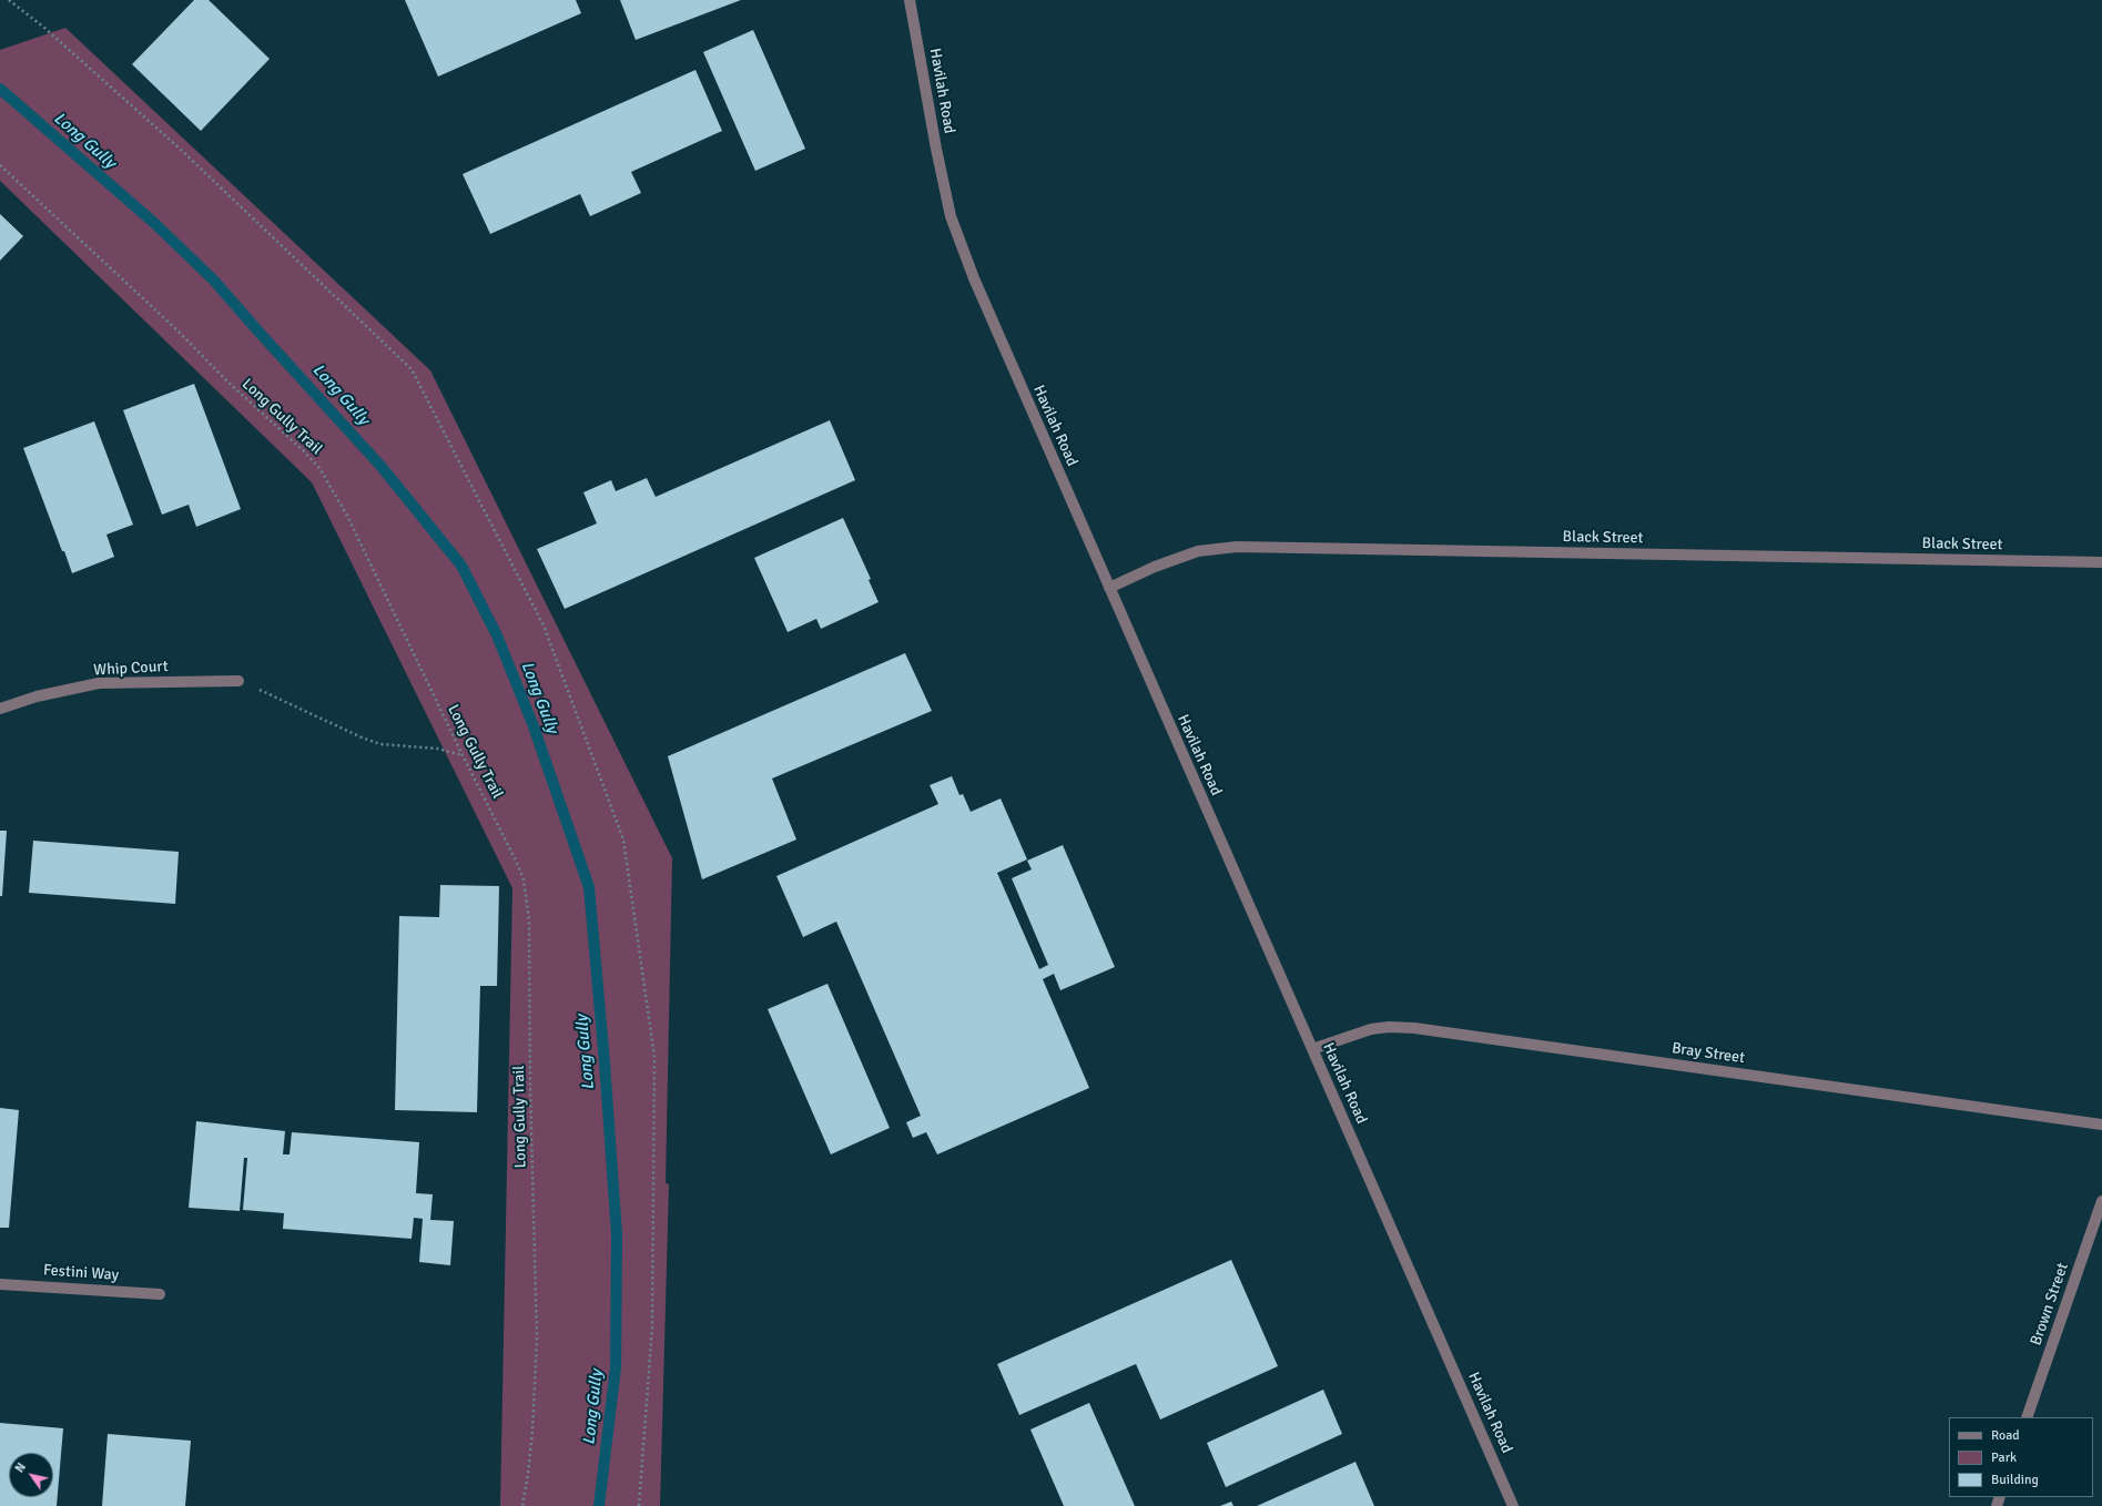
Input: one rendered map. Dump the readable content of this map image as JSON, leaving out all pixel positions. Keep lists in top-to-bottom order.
{
  "streets": {
    "street": [
      "Havilah Road",
      "Black Street",
      "Whip Court",
      "Bray Street",
      "Festini Way",
      "Brown Street"
    ],
    "path": ["Long Gully Trail"]
  },
  "crossings": [
    ["Havilah Road", "Black Street"],
    ["Havilah Road", "Bray Street"]
  ],
  "water": ["Long Gully"],
  "legend": ["Road", "Park", "Building"],
  "north": "top left"
}
